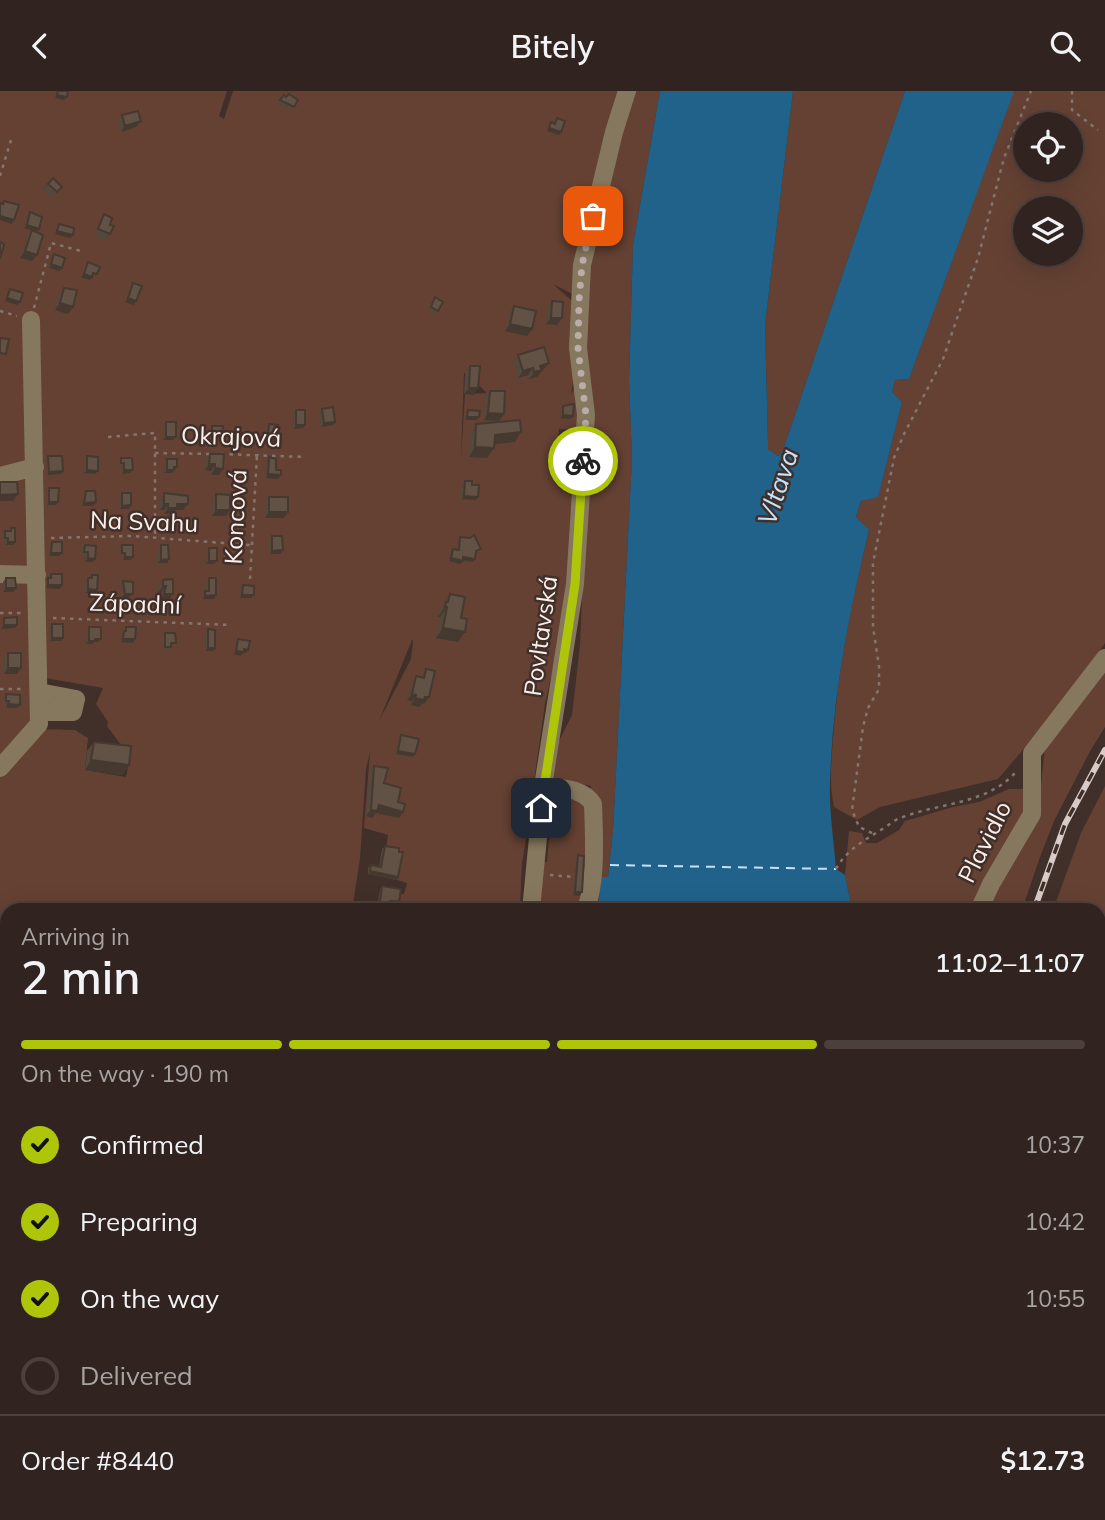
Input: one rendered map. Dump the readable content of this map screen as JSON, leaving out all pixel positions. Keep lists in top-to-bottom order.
{
  "streets": {
    "street": ["Povltavská", "Plavidlo"],
    "path": [
      "Okrajová",
      "Koncová",
      "Na Svahu",
      "Západní"
    ]
  },
  "crossings": [
    ["Okrajová", "Koncová"],
    ["Koncová", "Na Svahu"]
  ],
  "water": ["Vltava"],
  "page": {
    "header": "Bitely",
    "heading": ["2 min", "Arriving in", "11:02–11:07"],
    "panel": ["Order #8440", "$12.73"],
    "bar": "On the way · 190 m",
    "list": [
      ["Confirmed", "10:37"],
      ["Preparing", "10:42"],
      ["On the way", "10:55"],
      "Delivered"
    ]
  }
}
